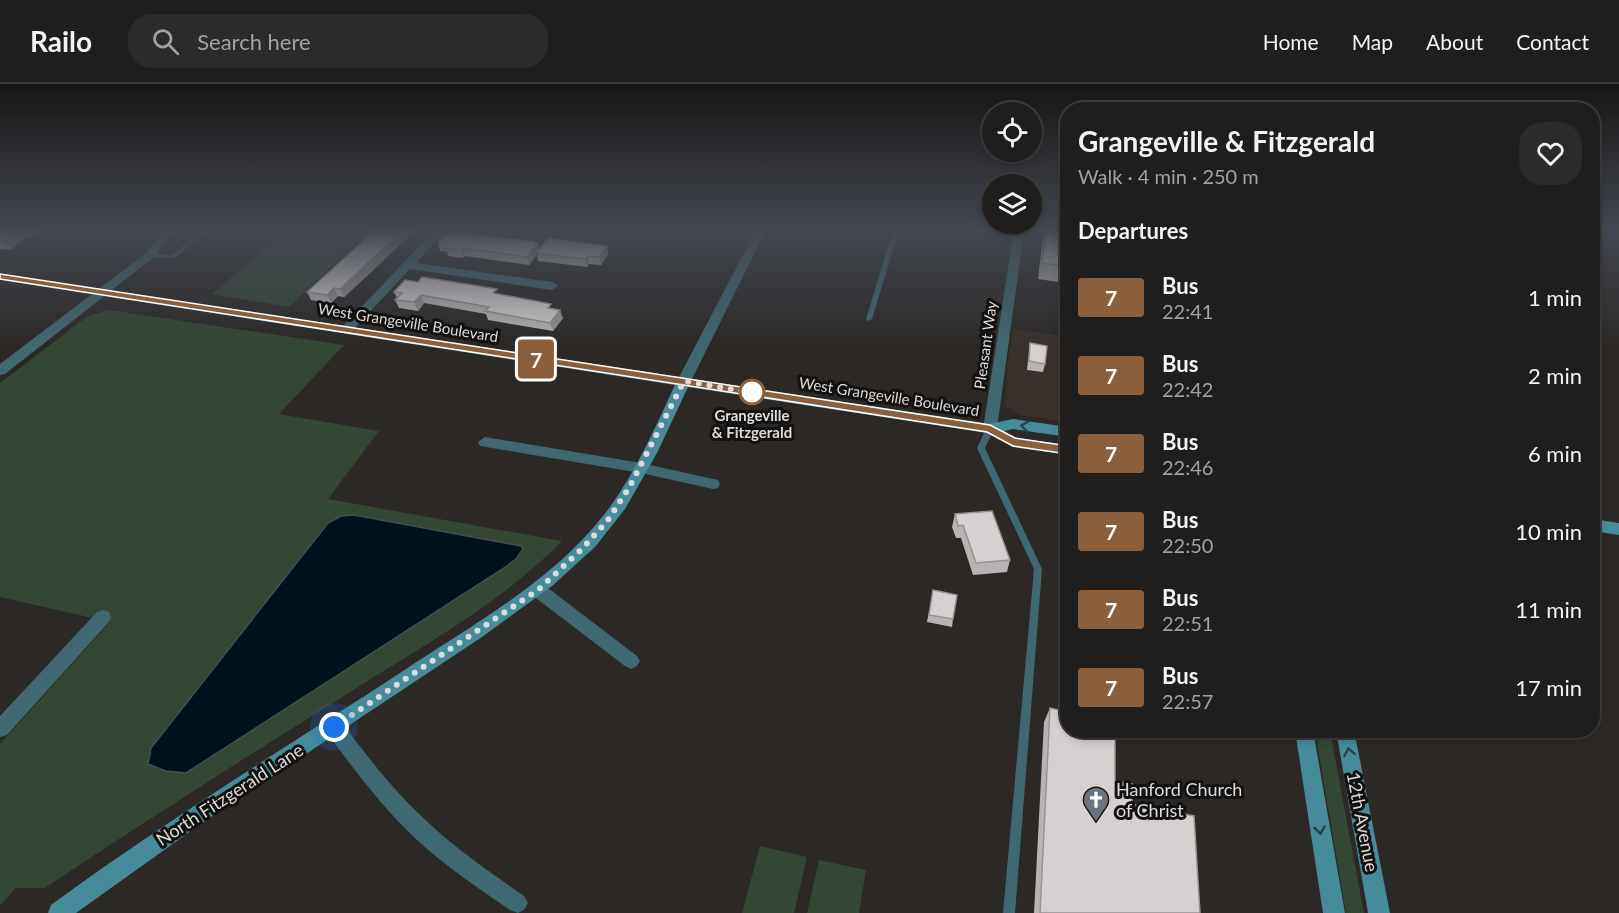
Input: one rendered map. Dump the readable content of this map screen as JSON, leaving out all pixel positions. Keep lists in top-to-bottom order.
{
  "streets": {
    "main road": ["West Grangeville Boulevard", "North Fitzgerald Lane", "12th Avenue"],
    "street": ["Pleasant Way"]
  },
  "crossings": [
    ["West Grangeville Boulevard", "Pleasant Way"],
    ["West Grangeville Boulevard", "North Fitzgerald Lane"]
  ],
  "places": {
    "other": ["Grangeville & Fitzgerald"],
    "church": ["Hanford Church of Christ"]
  },
  "lines": ["bus line 7"],
  "page": {
    "header": "Railo",
    "search": "Search here",
    "nav": [
      "Home",
      "Map",
      "About",
      "Contact"
    ],
    "on_map": "7",
    "heading": [
      ["Grangeville & Fitzgerald", "Walk · 4 min · 250 m"],
      "Departures"
    ],
    "list": [
      {
        "mark": "7",
        "name": "Bus",
        "note": "22:41",
        "value": "1 min"
      },
      {
        "mark": "7",
        "name": "Bus",
        "note": "22:42",
        "value": "2 min"
      },
      {
        "mark": "7",
        "name": "Bus",
        "note": "22:46",
        "value": "6 min"
      },
      {
        "mark": "7",
        "name": "Bus",
        "note": "22:50",
        "value": "10 min"
      },
      {
        "mark": "7",
        "name": "Bus",
        "note": "22:51",
        "value": "11 min"
      },
      {
        "mark": "7",
        "name": "Bus",
        "note": "22:57",
        "value": "17 min"
      }
    ]
  }
}
